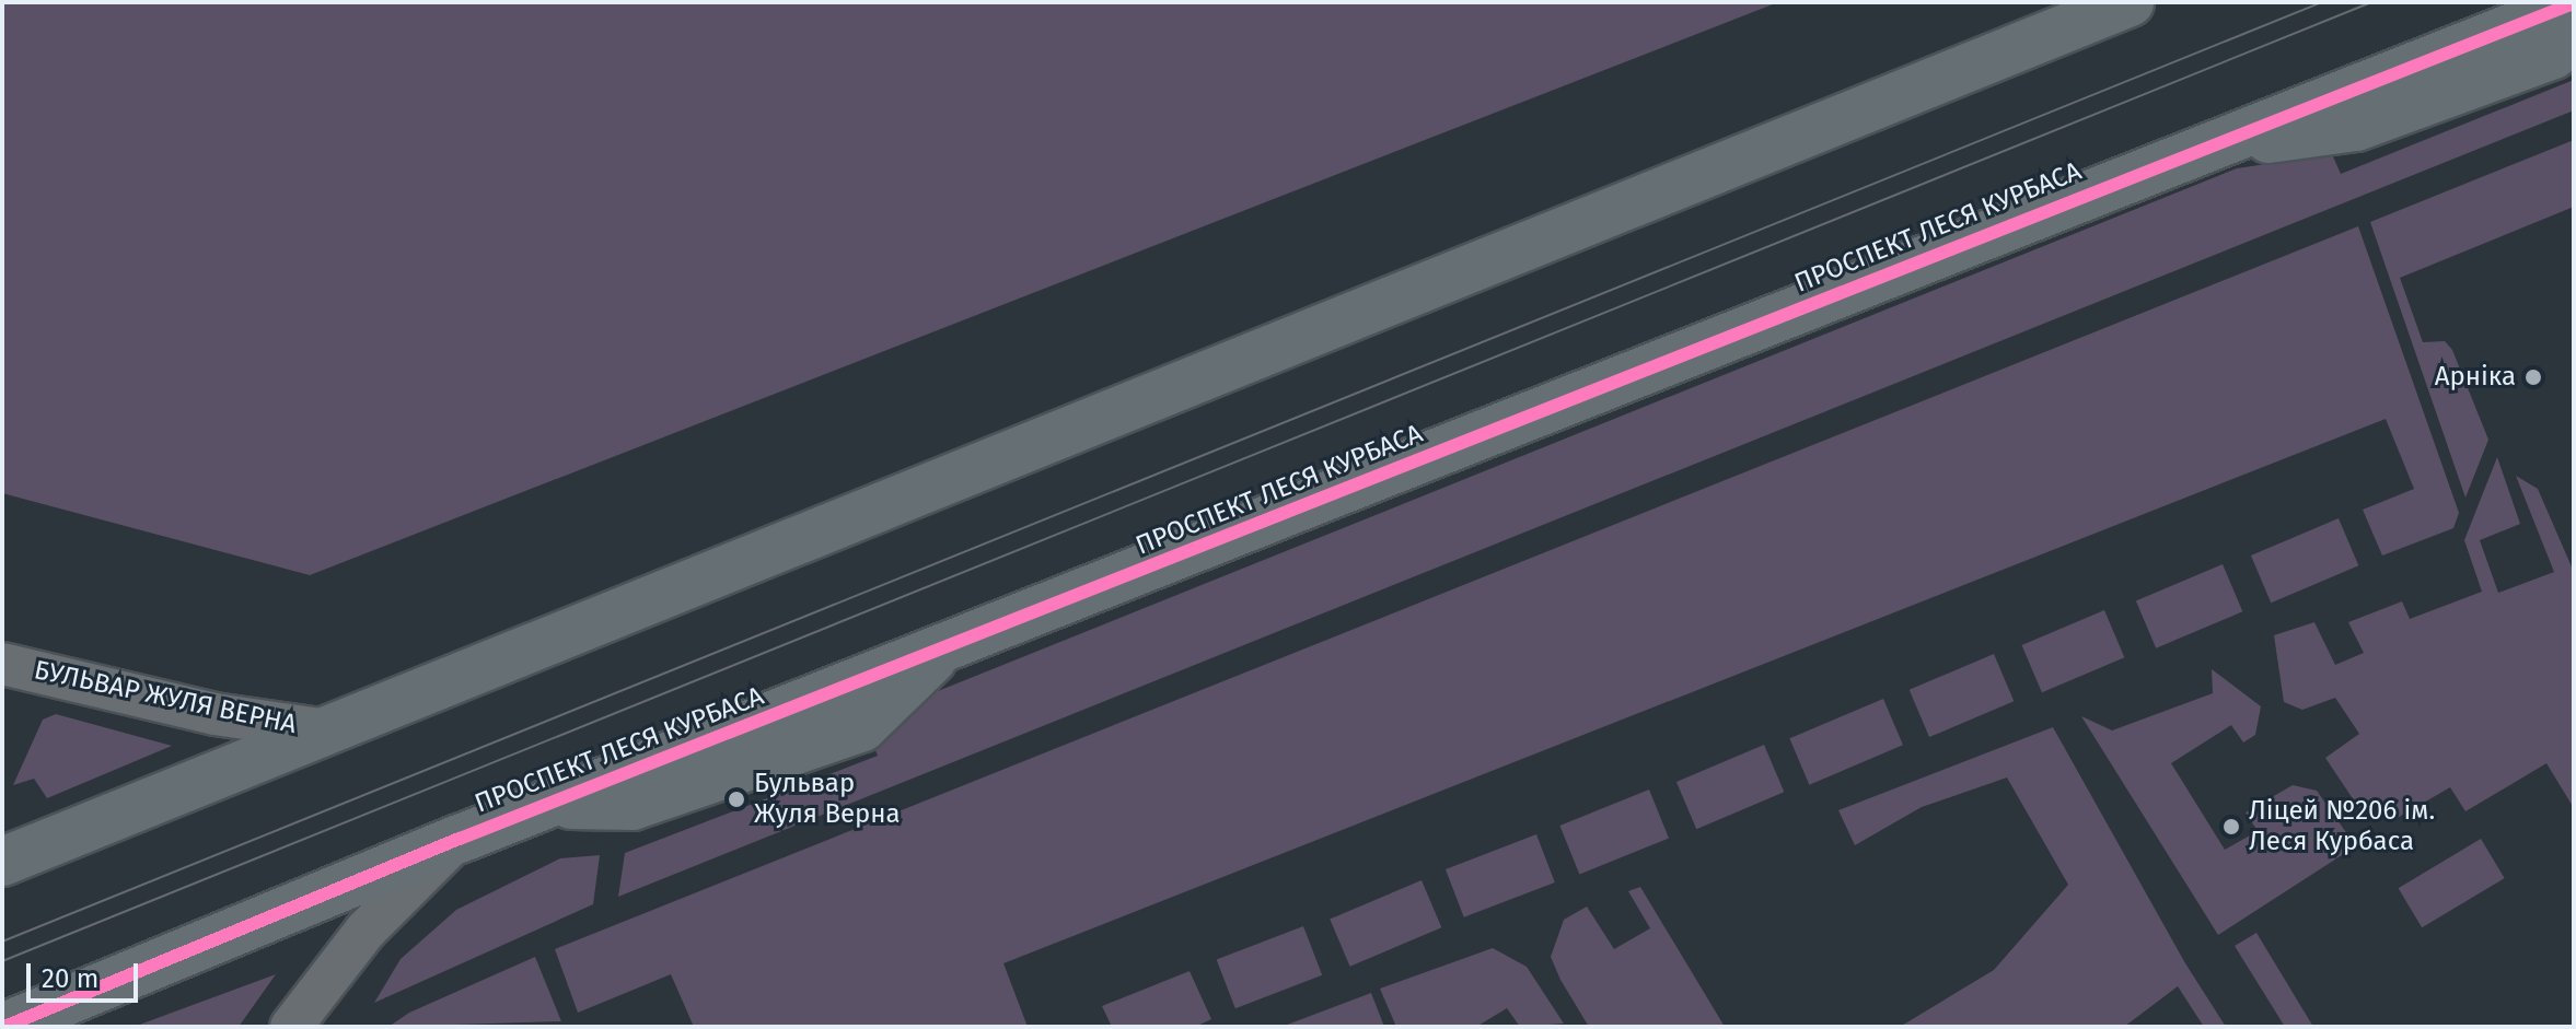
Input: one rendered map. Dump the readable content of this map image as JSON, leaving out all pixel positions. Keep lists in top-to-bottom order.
{
  "streets": {
    "main road": ["ПРОСПЕКТ ЛЕСЯ КУРБАСА"],
    "street": ["БУЛЬВАР ЖУЛЯ ВЕРНА"]
  },
  "places": ["Арніка", "Бульвар Жуля Верна", "Ліцей №206 ім. Леся Курбаса"],
  "scale_bar": "20 m"
}
